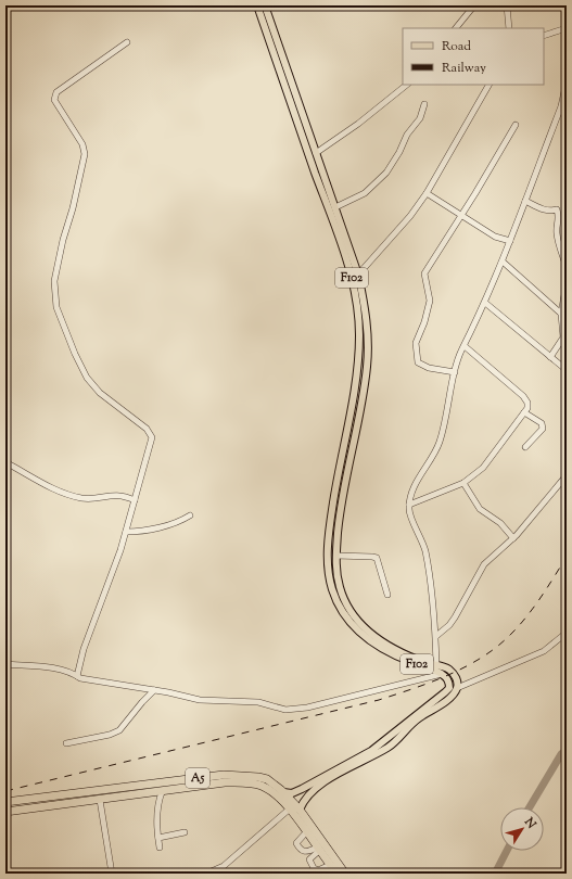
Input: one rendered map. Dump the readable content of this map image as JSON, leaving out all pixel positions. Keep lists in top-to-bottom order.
{
  "streets": {
    "highway": ["A5"],
    "main road": ["F102"]
  },
  "crossings": [
    ["F102", "A5"]
  ],
  "legend": ["Road", "Railway"],
  "north": "top right"
}
